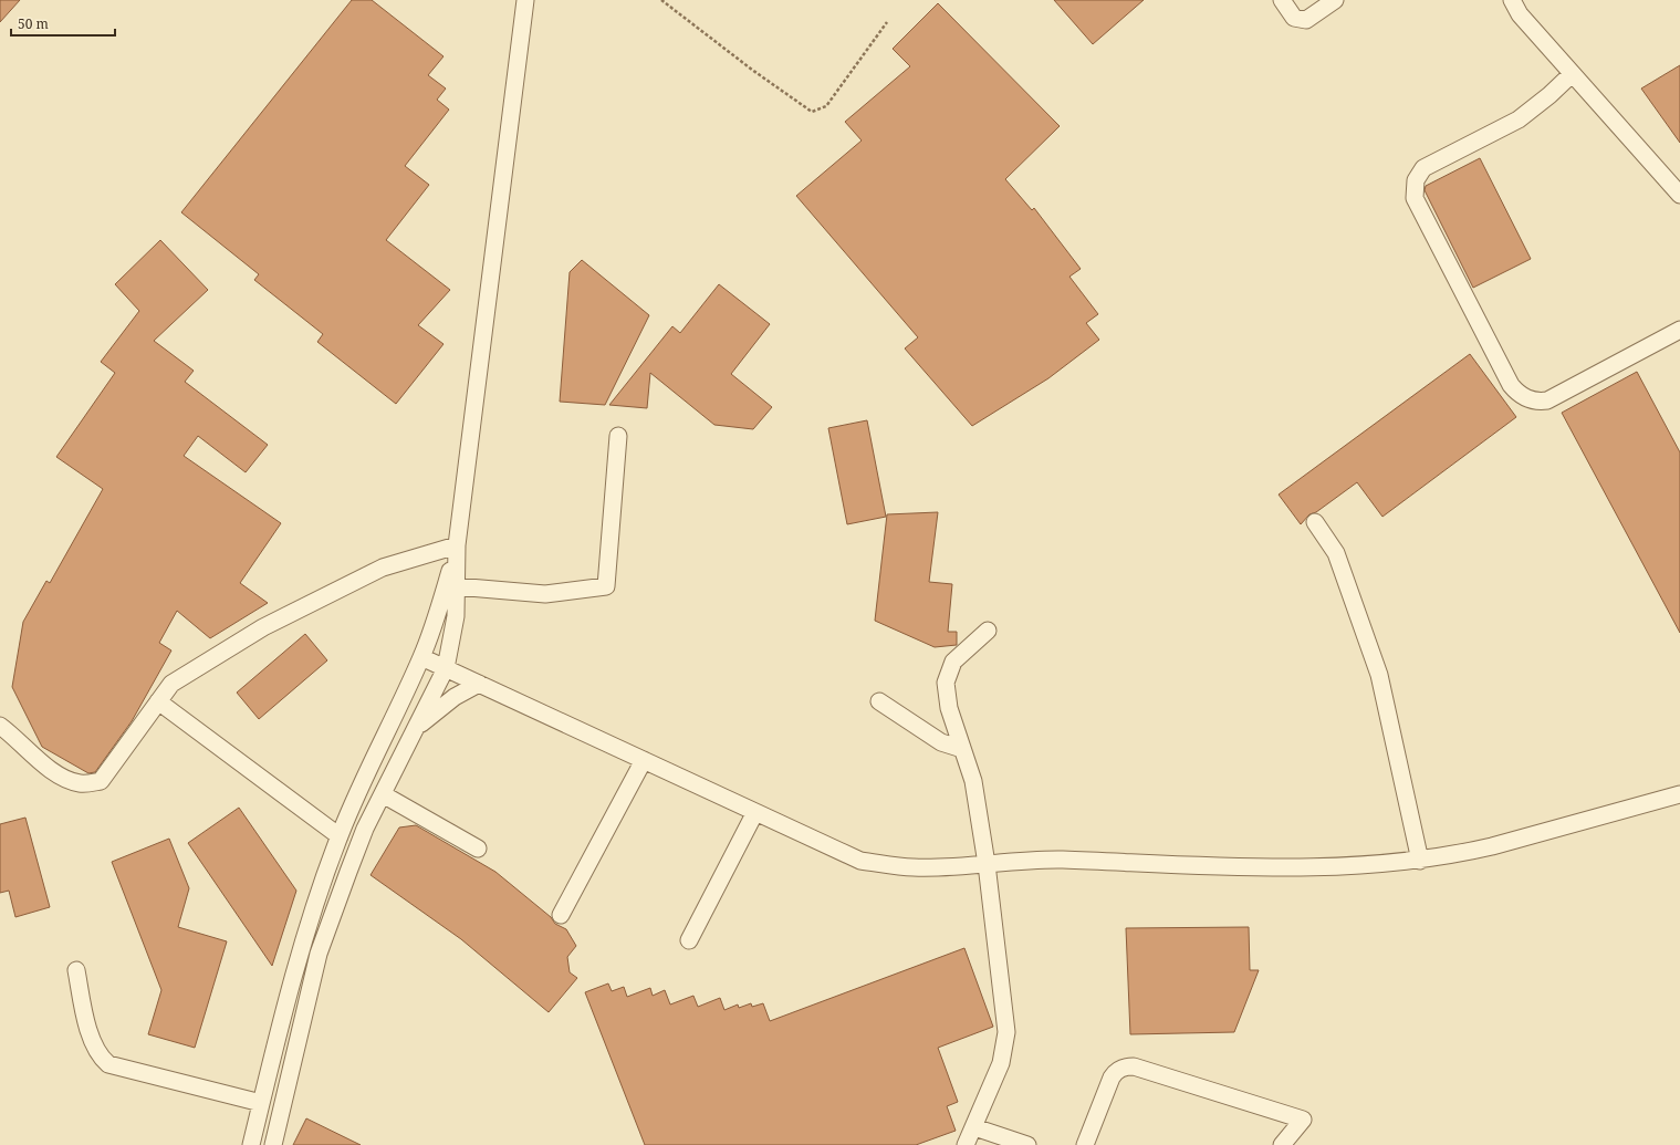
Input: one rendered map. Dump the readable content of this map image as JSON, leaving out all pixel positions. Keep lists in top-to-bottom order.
{
  "scale_bar": "50 m"
}
